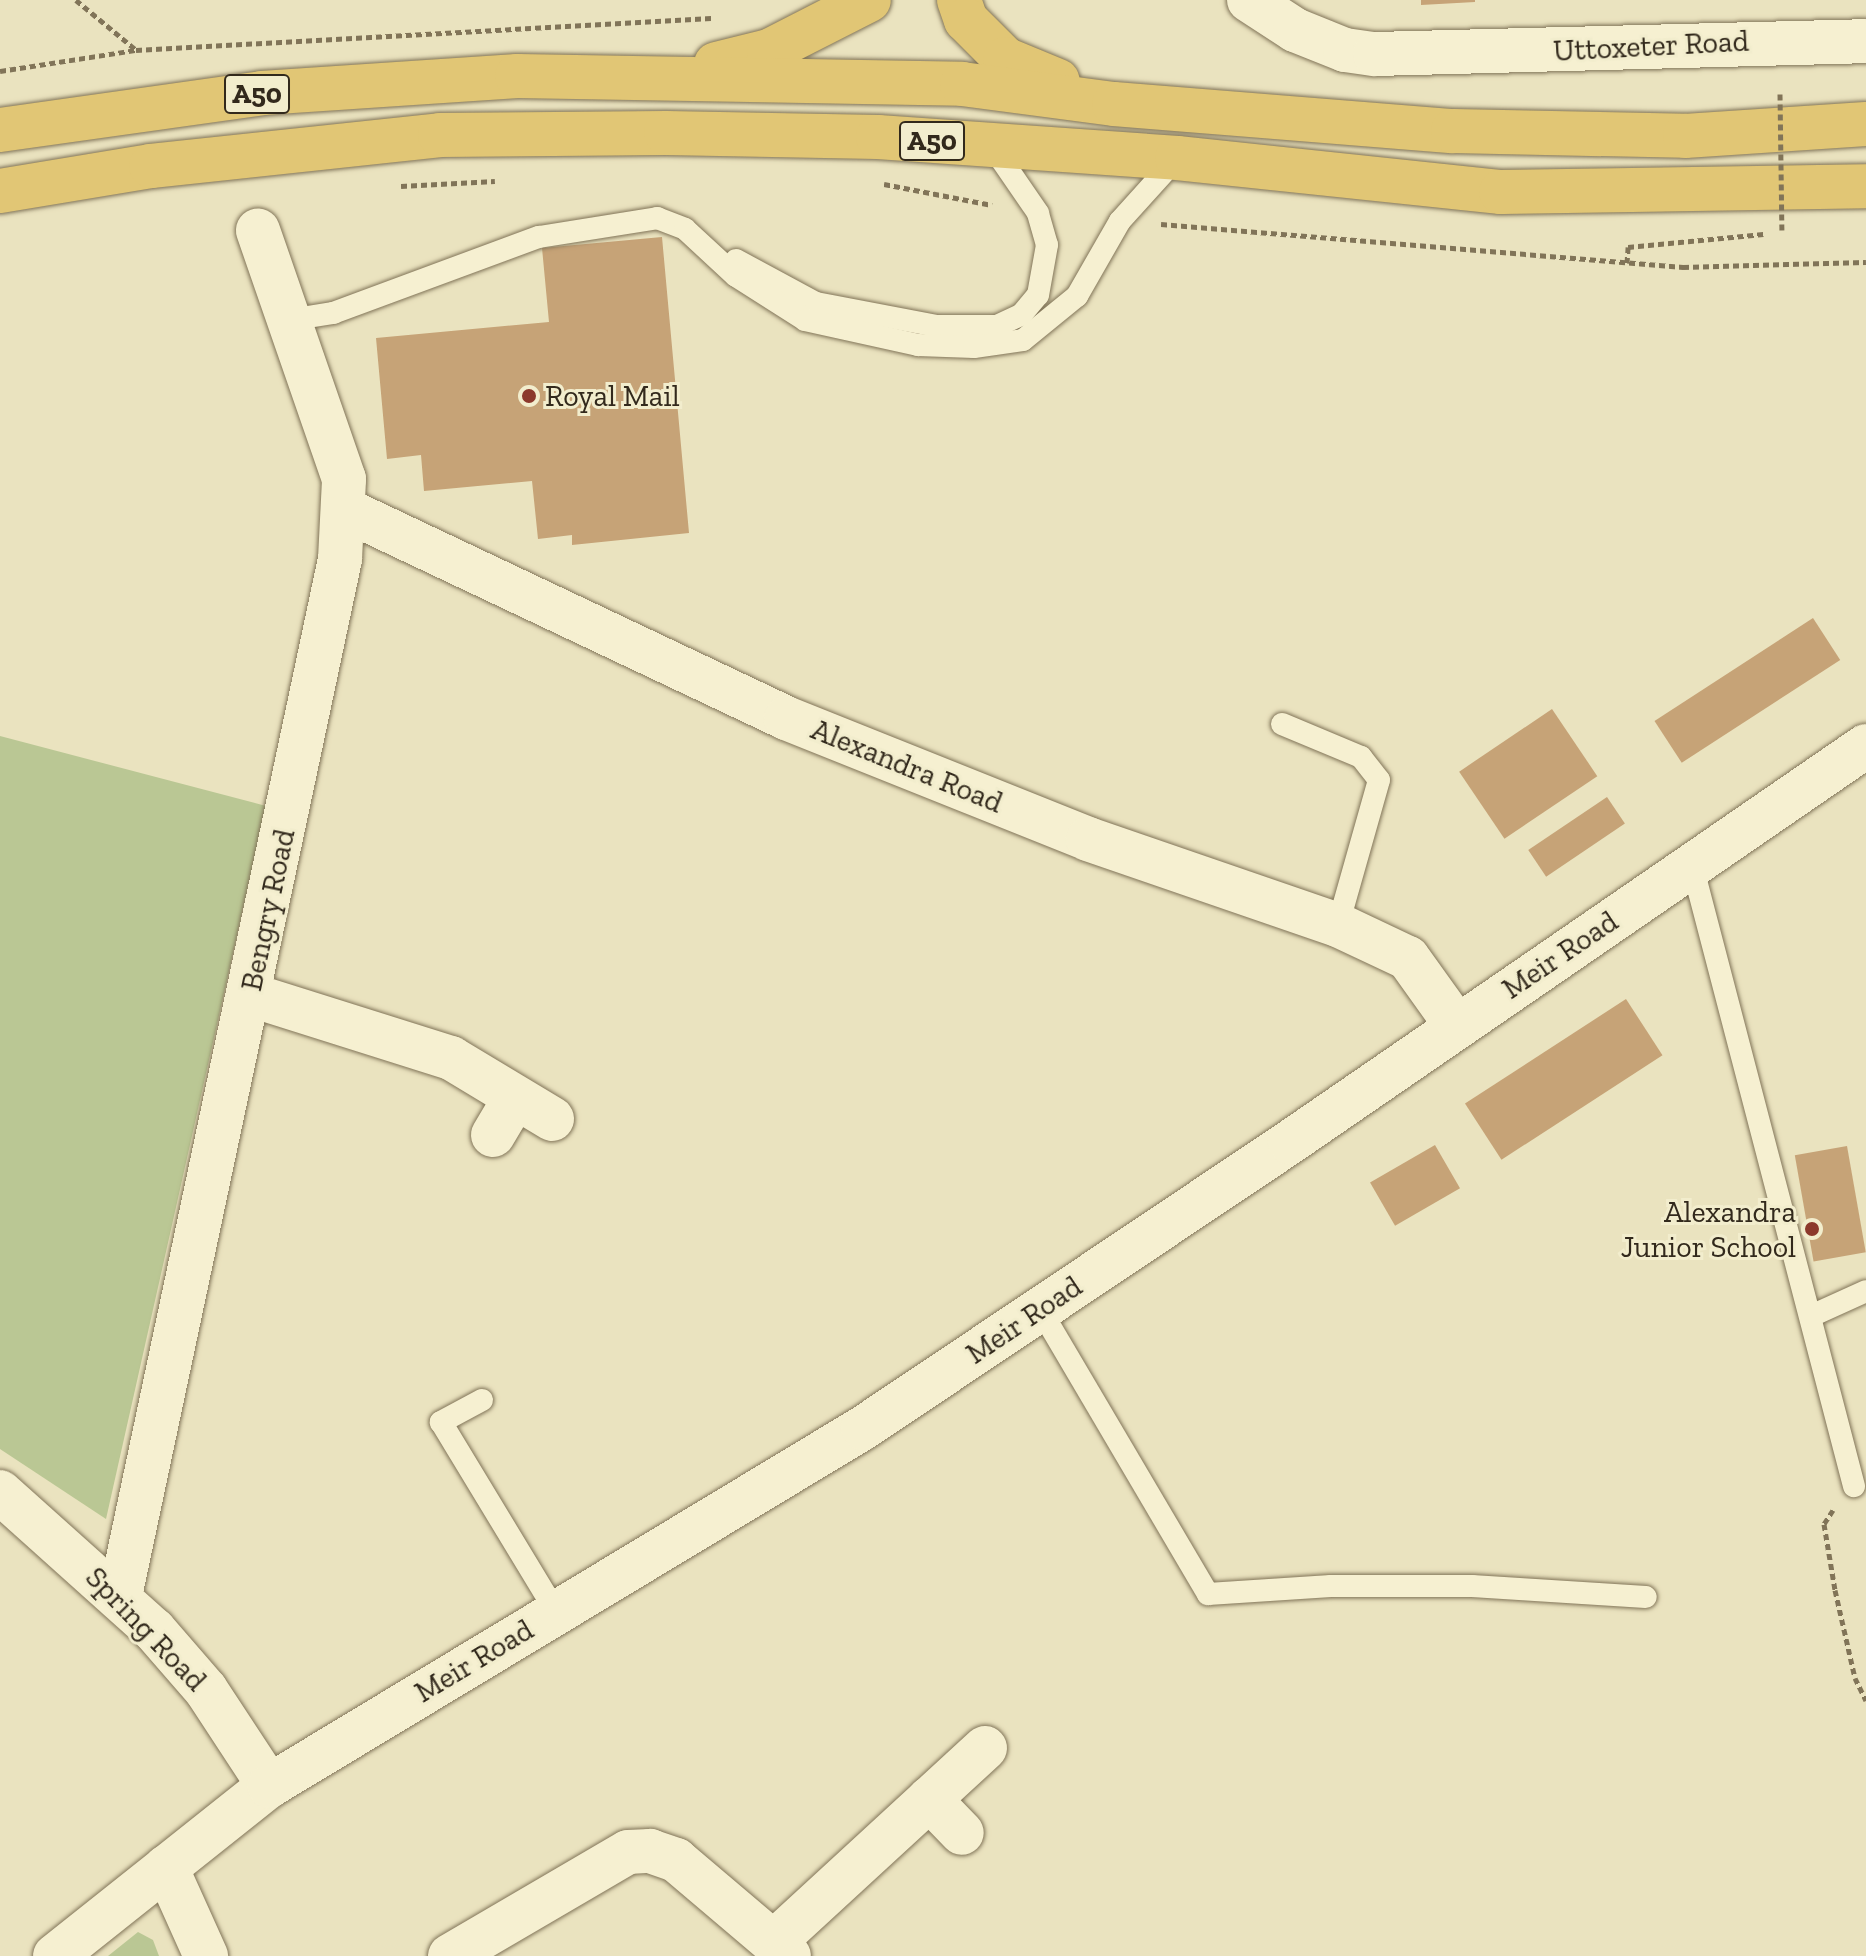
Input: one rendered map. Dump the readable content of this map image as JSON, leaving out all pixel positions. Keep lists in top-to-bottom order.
{
  "streets": {
    "highway": ["A50"],
    "street": [
      "Uttoxeter Road",
      "Alexandra Road",
      "Bengry Road",
      "Meir Road",
      "Spring Road"
    ]
  },
  "crossings": [
    ["Alexandra Road", "Bengry Road"],
    ["Alexandra Road", "Meir Road"],
    ["Bengry Road", "Spring Road"],
    ["Meir Road", "Spring Road"]
  ],
  "places": ["Royal Mail", "Alexandra Junior School"]
}
